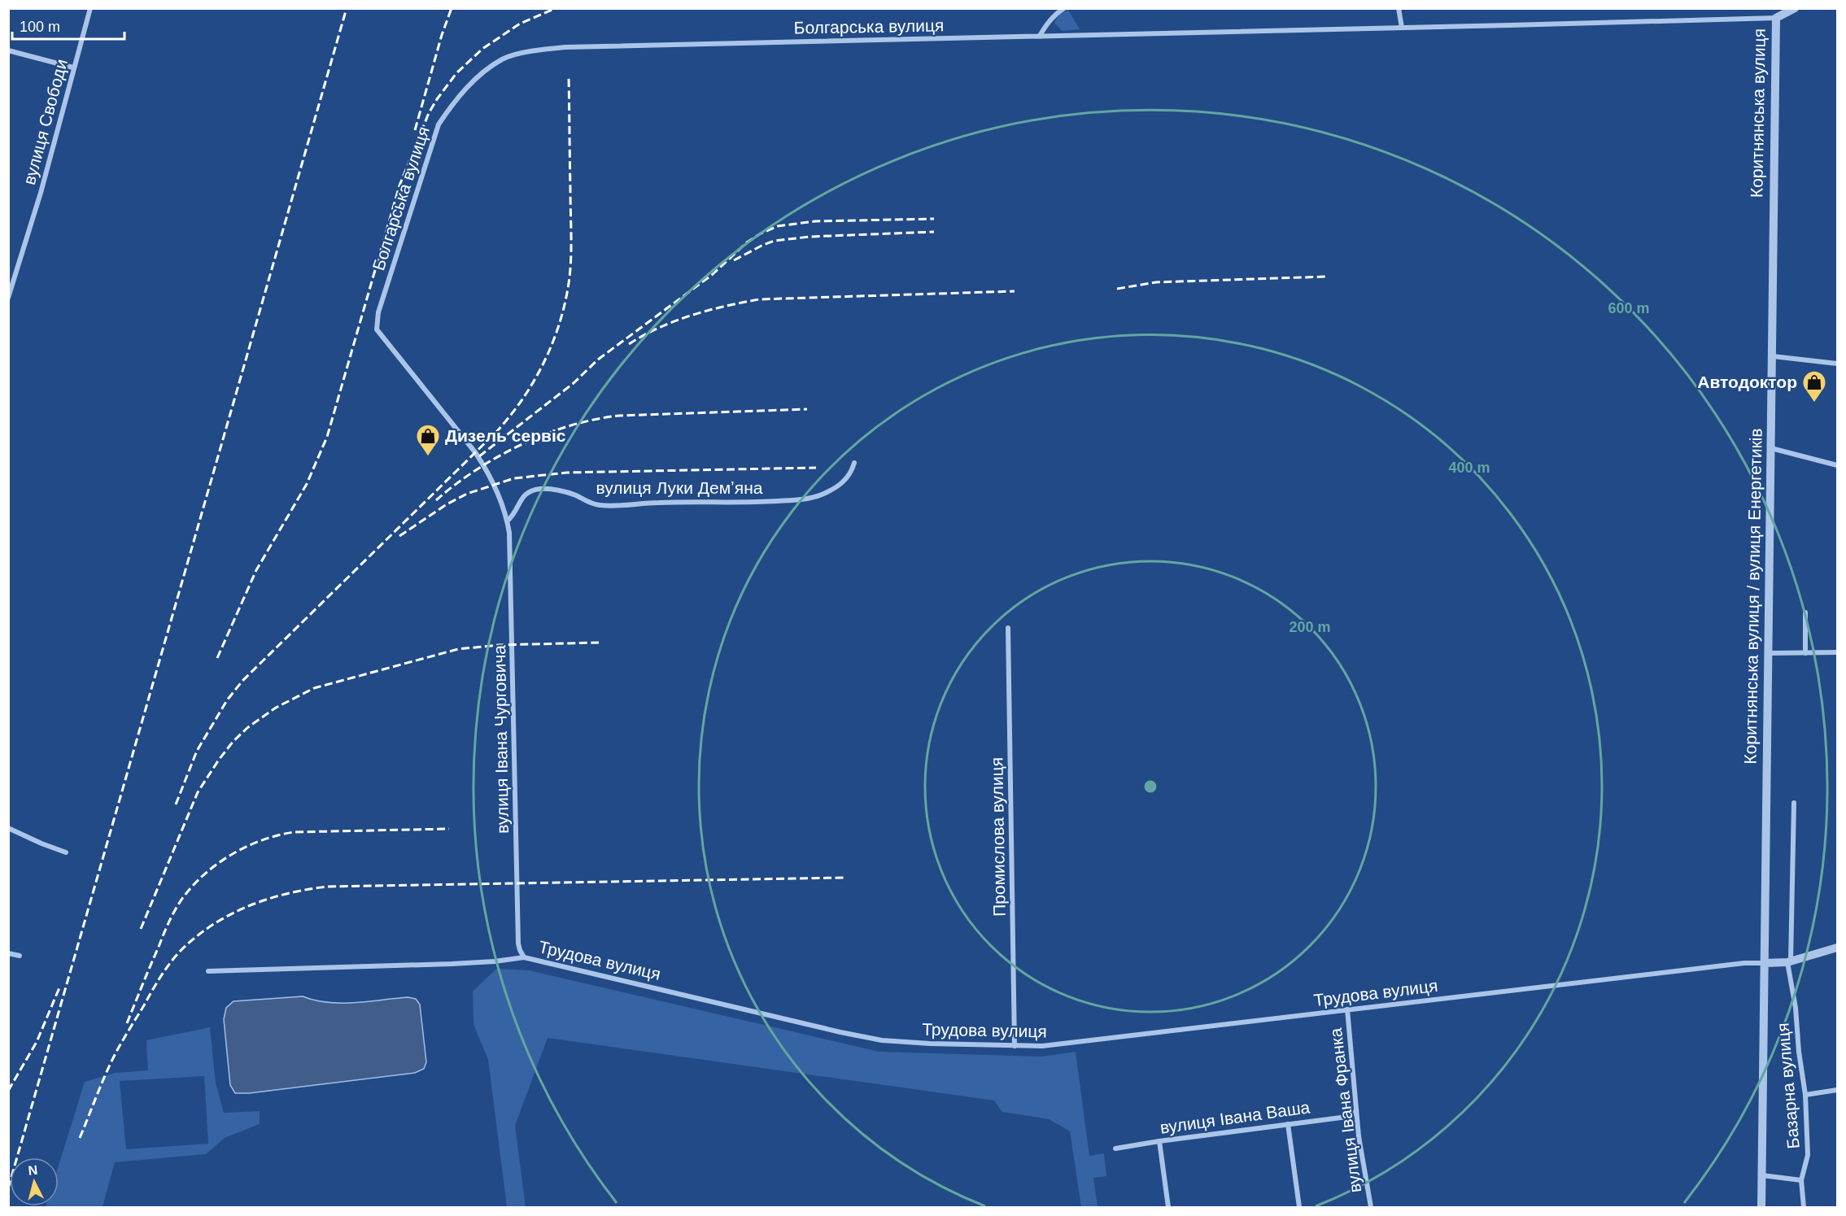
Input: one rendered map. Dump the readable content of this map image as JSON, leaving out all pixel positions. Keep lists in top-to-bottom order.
{
  "streets": {
    "street": [
      "Болгарська вулиця",
      "Коритнянська вулиця",
      "вулиця Свободи",
      "вулиця Луки Демʼяна",
      "Коритнянська вулиця / вулиця Енергетиків",
      "вулиця Івана Чурговича",
      "Промислова вулиця",
      "Трудова вулиця",
      "Базарна вулиця",
      "вулиця Івана Франка",
      "вулиця Івана Ваша"
    ]
  },
  "crossings": [
    ["Болгарська вулиця", "Коритнянська вулиця"],
    ["Болгарська вулиця", "вулиця Луки Демʼяна"],
    ["Болгарська вулиця", "вулиця Івана Чурговича"],
    ["Коритнянська вулиця", "Коритнянська вулиця / вулиця Енергетиків"],
    ["вулиця Луки Демʼяна", "вулиця Івана Чурговича"],
    ["Коритнянська вулиця / вулиця Енергетиків", "Трудова вулиця"],
    ["вулиця Івана Чурговича", "Трудова вулиця"],
    ["Промислова вулиця", "Трудова вулиця"],
    ["Трудова вулиця", "вулиця Івана Франка"],
    ["вулиця Івана Франка", "вулиця Івана Ваша"]
  ],
  "places": {
    "shop": ["Автодоктор", "Дизель сервіс"]
  },
  "scale_bar": "100 m",
  "north": "top",
  "rings": ["600 m", "400 m", "200 m"]
}
